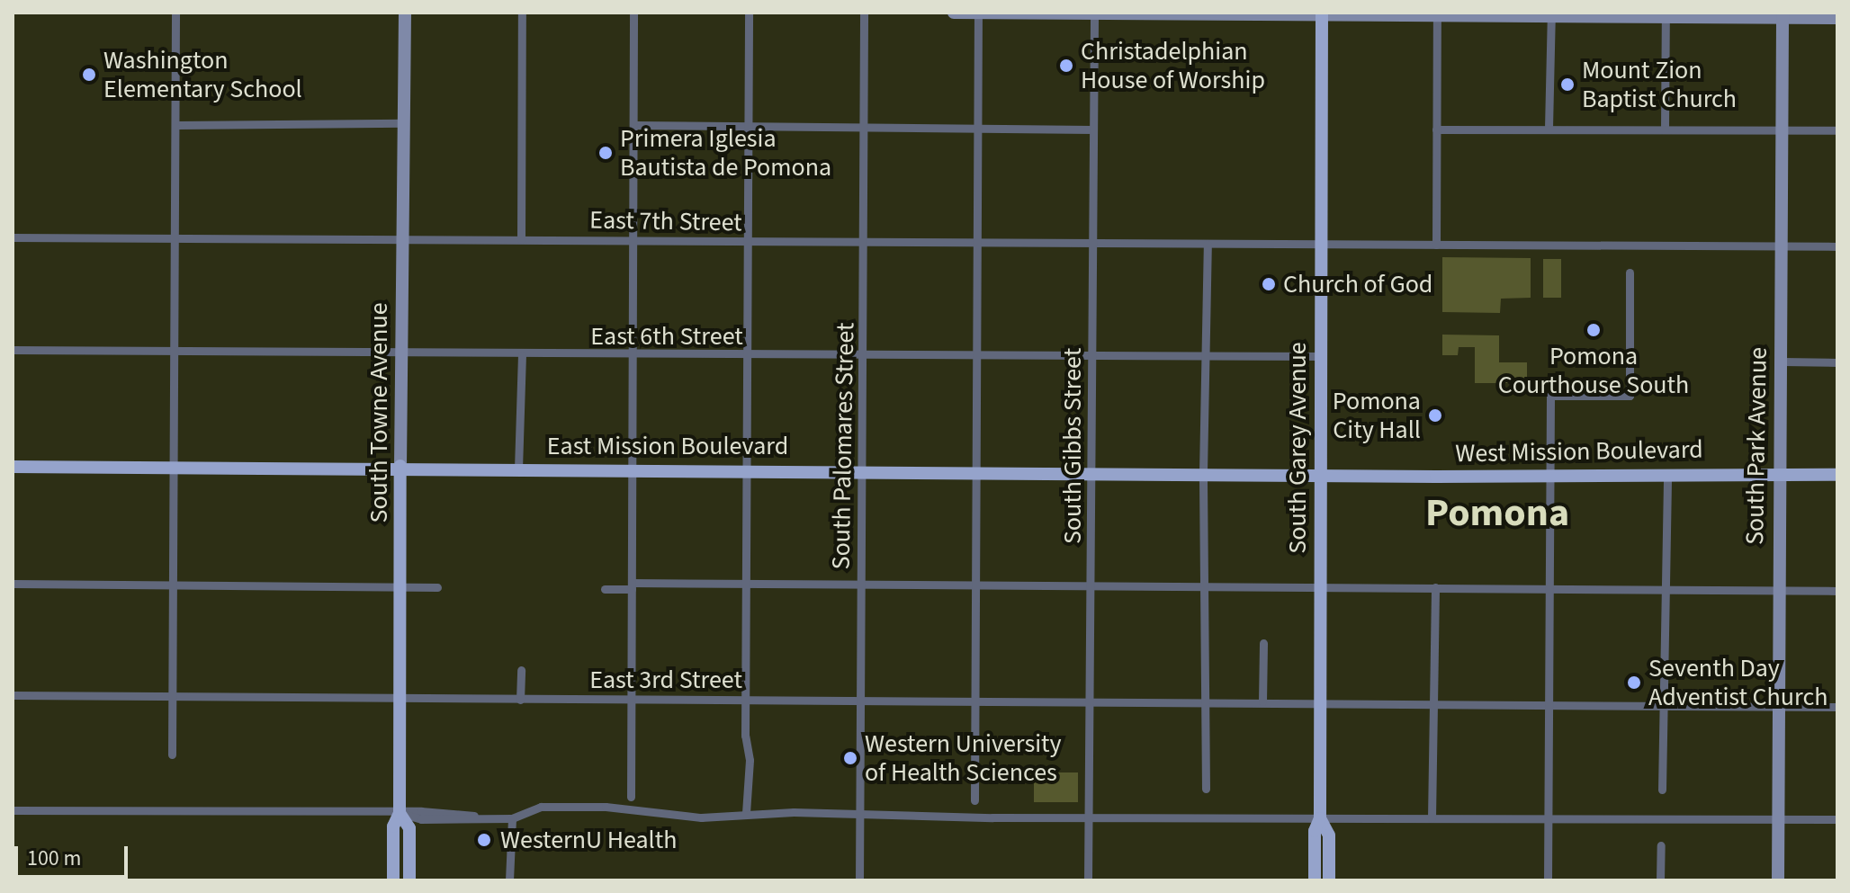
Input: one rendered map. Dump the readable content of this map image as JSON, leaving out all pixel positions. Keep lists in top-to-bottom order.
{
  "streets": {
    "main road": [
      "South Towne Avenue",
      "East Mission Boulevard",
      "South Garey Avenue",
      "West Mission Boulevard"
    ],
    "street": [
      "East 7th Street",
      "East 6th Street",
      "South Palomares Street",
      "South Gibbs Street",
      "South Park Avenue",
      "East 3rd Street"
    ]
  },
  "crossings": [
    ["East 7th Street", "South Towne Avenue"],
    ["East 7th Street", "South Palomares Street"],
    ["East 7th Street", "South Gibbs Street"],
    ["East 7th Street", "South Park Avenue"],
    ["East 7th Street", "South Garey Avenue"],
    ["East 6th Street", "South Towne Avenue"],
    ["East 6th Street", "South Palomares Street"],
    ["East 6th Street", "South Gibbs Street"],
    ["East 6th Street", "South Garey Avenue"],
    ["South Towne Avenue", "East Mission Boulevard"],
    ["South Towne Avenue", "East 3rd Street"],
    ["East Mission Boulevard", "South Palomares Street"],
    ["East Mission Boulevard", "South Gibbs Street"],
    ["East Mission Boulevard", "South Garey Avenue"],
    ["East Mission Boulevard", "West Mission Boulevard"],
    ["South Palomares Street", "East 3rd Street"],
    ["South Gibbs Street", "East 3rd Street"],
    ["South Park Avenue", "West Mission Boulevard"],
    ["South Park Avenue", "East 3rd Street"],
    ["South Garey Avenue", "West Mission Boulevard"],
    ["South Garey Avenue", "East 3rd Street"]
  ],
  "districts": ["Pomona"],
  "places": [
    "Christadelphian House of Worship",
    "Washington Elementary School",
    "Mount Zion Baptist Church",
    "Primera Iglesia Bautista de Pomona",
    "Church of God",
    "Pomona Courthouse South",
    "Pomona City Hall",
    "Seventh Day Adventist Church",
    "Western University of Health Sciences",
    "WesternU Health"
  ],
  "scale_bar": "100 m"
}
